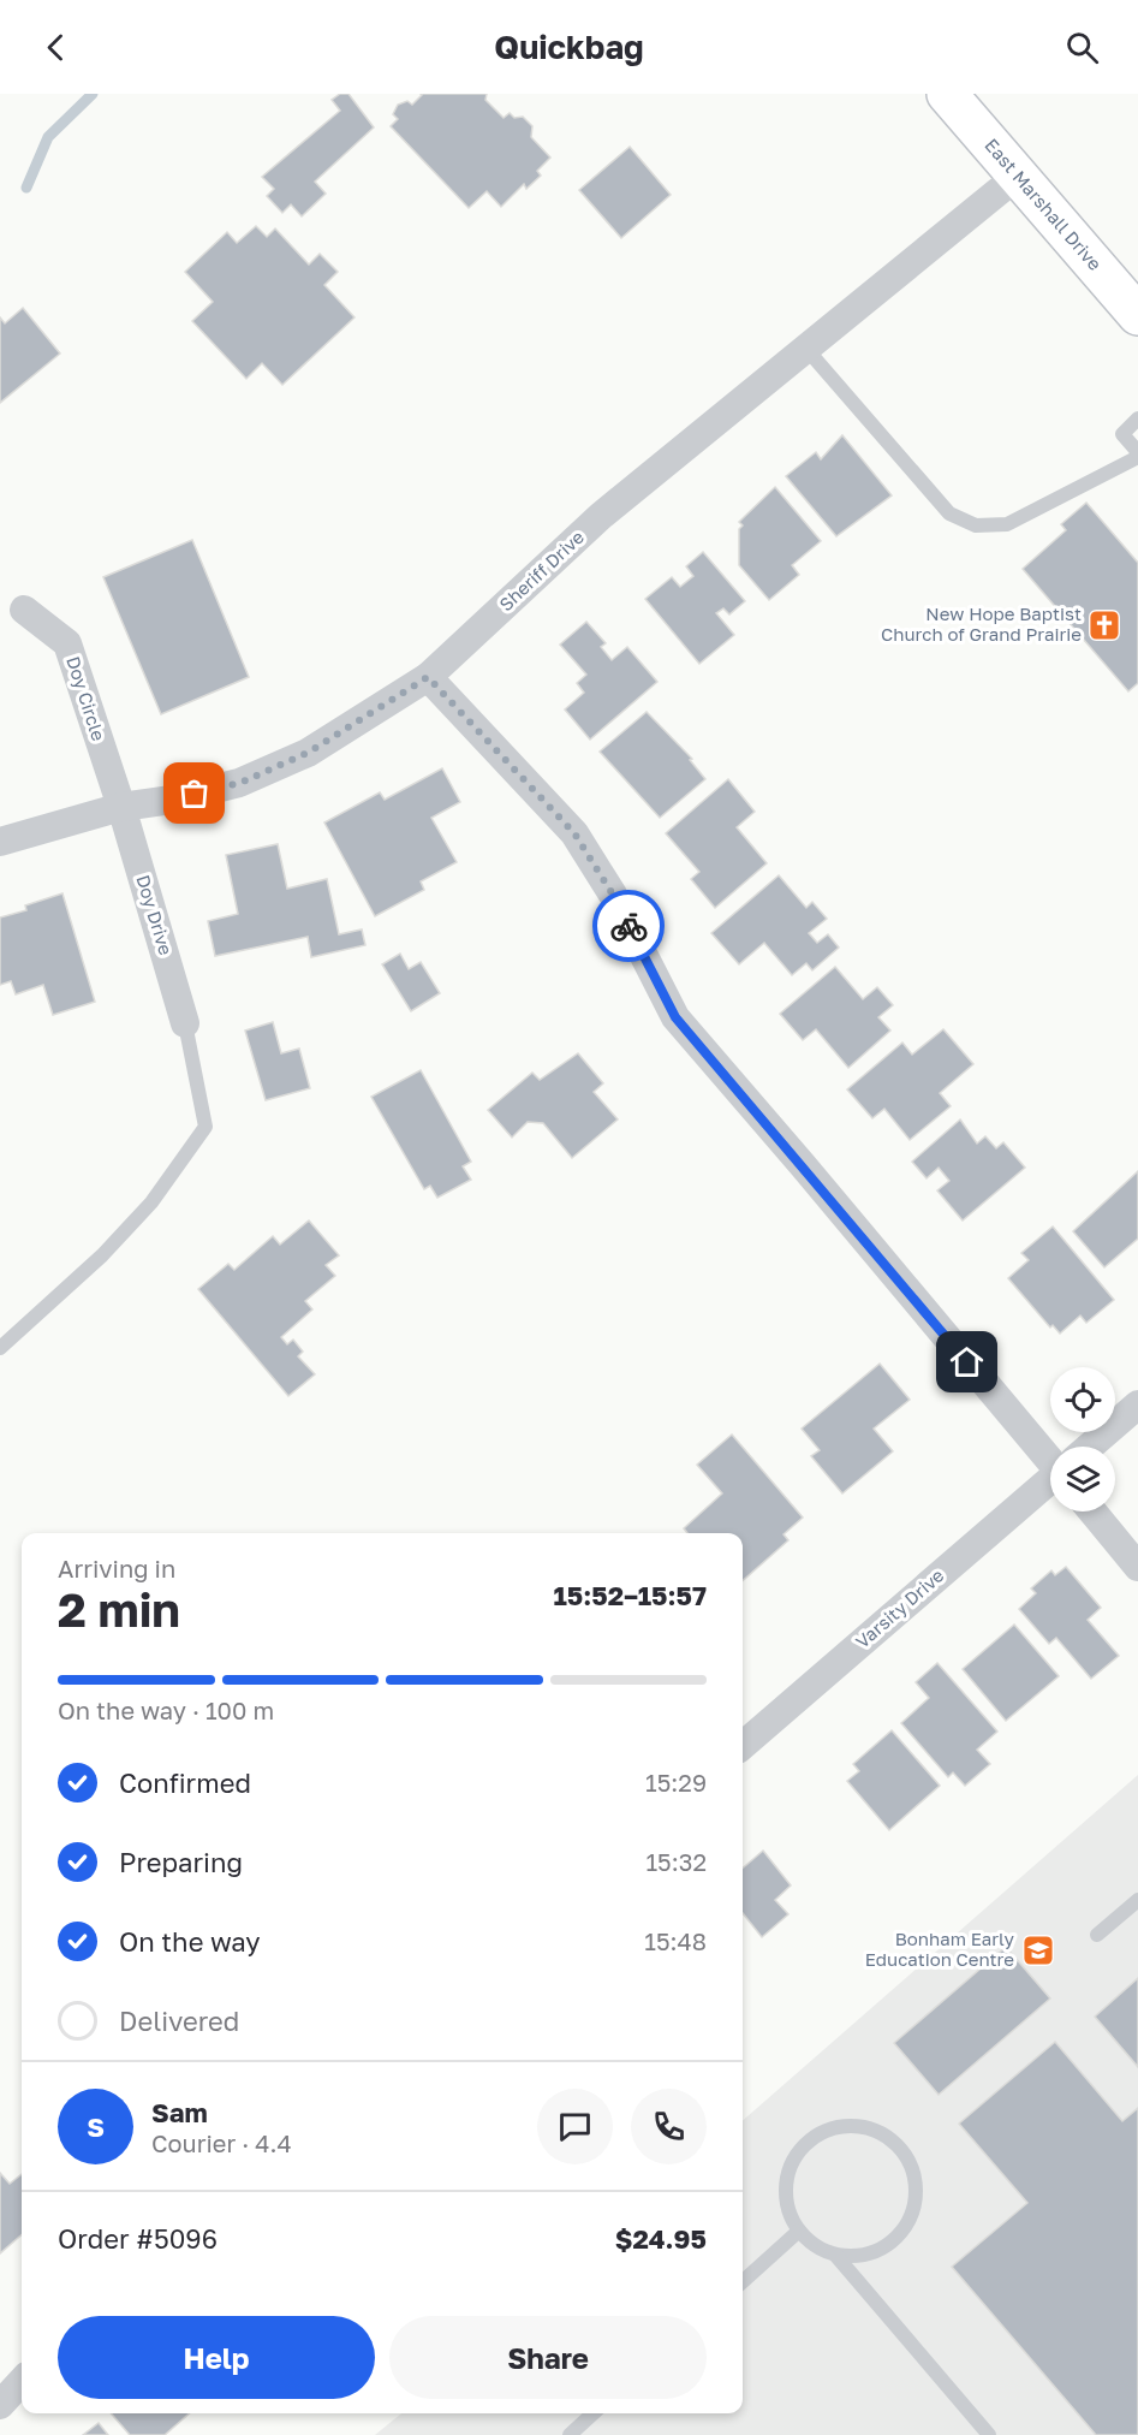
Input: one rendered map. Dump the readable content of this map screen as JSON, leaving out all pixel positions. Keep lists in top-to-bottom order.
{
  "streets": {
    "street": [
      "East Marshall Drive",
      "Sheriff Drive",
      "Doy Circle",
      "Doy Drive",
      "Varsity Drive"
    ]
  },
  "crossings": [
    ["East Marshall Drive", "Sheriff Drive"],
    ["Sheriff Drive", "Doy Circle"],
    ["Sheriff Drive", "Doy Drive"],
    ["Doy Circle", "Doy Drive"]
  ],
  "places": {
    "church": ["New Hope Baptist Church of Grand Prairie"],
    "school or university": ["Bonham Early Education Centre"]
  },
  "page": {
    "header": "Quickbag",
    "heading": ["2 min", "Arriving in", "15:52–15:57"],
    "panel": [
      "Sam",
      "Courier · 4.4",
      "Order #5096",
      "$24.95"
    ],
    "bar": "On the way · 100 m",
    "list": [
      ["Confirmed", "15:29"],
      ["Preparing", "15:32"],
      ["On the way", "15:48"],
      "Delivered"
    ],
    "round": "S",
    "buttons": ["Help", "Share"]
  }
}
